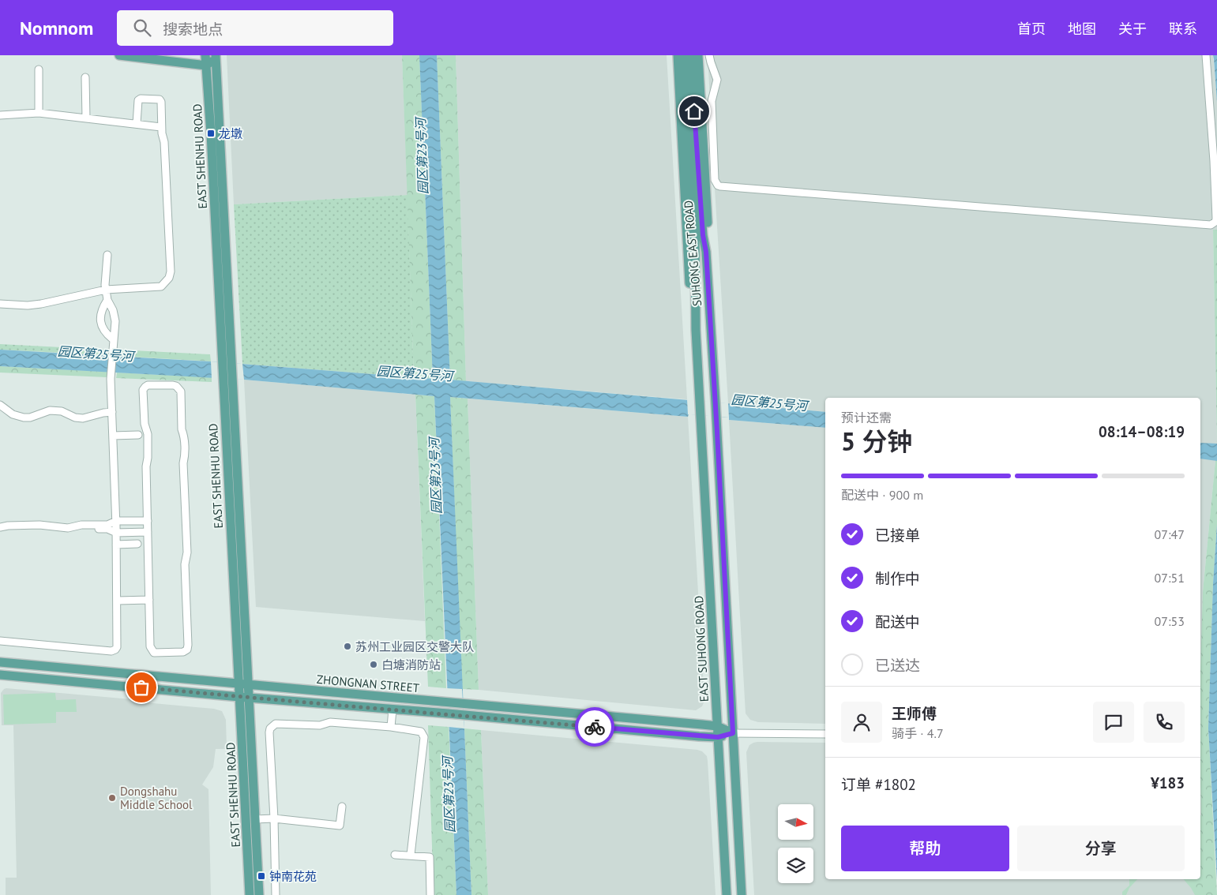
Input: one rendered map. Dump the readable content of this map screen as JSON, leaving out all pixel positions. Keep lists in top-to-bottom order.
{
  "streets": {
    "main road": [
      "EAST SHENHU ROAD",
      "SUHONG EAST ROAD",
      "EAST SUHONG ROAD",
      "ZHONGNAN STREET"
    ]
  },
  "crossings": [
    ["EAST SHENHU ROAD", "ZHONGNAN STREET"],
    ["SUHONG EAST ROAD", "EAST SUHONG ROAD"],
    ["SUHONG EAST ROAD", "ZHONGNAN STREET"],
    ["EAST SUHONG ROAD", "ZHONGNAN STREET"]
  ],
  "water": ["园区第23号河", "园区第25号河"],
  "places": {
    "transit": ["龙墩", "钟南花苑"],
    "other": ["苏州工业园区交警大队", "白塘消防站", "Dongshahu Middle School"]
  },
  "north": "right",
  "page": {
    "header": "Nomnom",
    "search": "搜索地点",
    "nav": [
      "首页",
      "地图",
      "关于",
      "联系"
    ],
    "heading": ["5 分钟", "预计还需", "08:14–08:19"],
    "panel": [
      "王师傅",
      "骑手 · 4.7",
      "订单 #1802",
      "¥183"
    ],
    "bar": "配送中 · 900 m",
    "list": [
      ["已接单", "07:47"],
      ["制作中", "07:51"],
      ["配送中", "07:53"],
      "已送达"
    ],
    "buttons": ["帮助", "分享"]
  }
}
